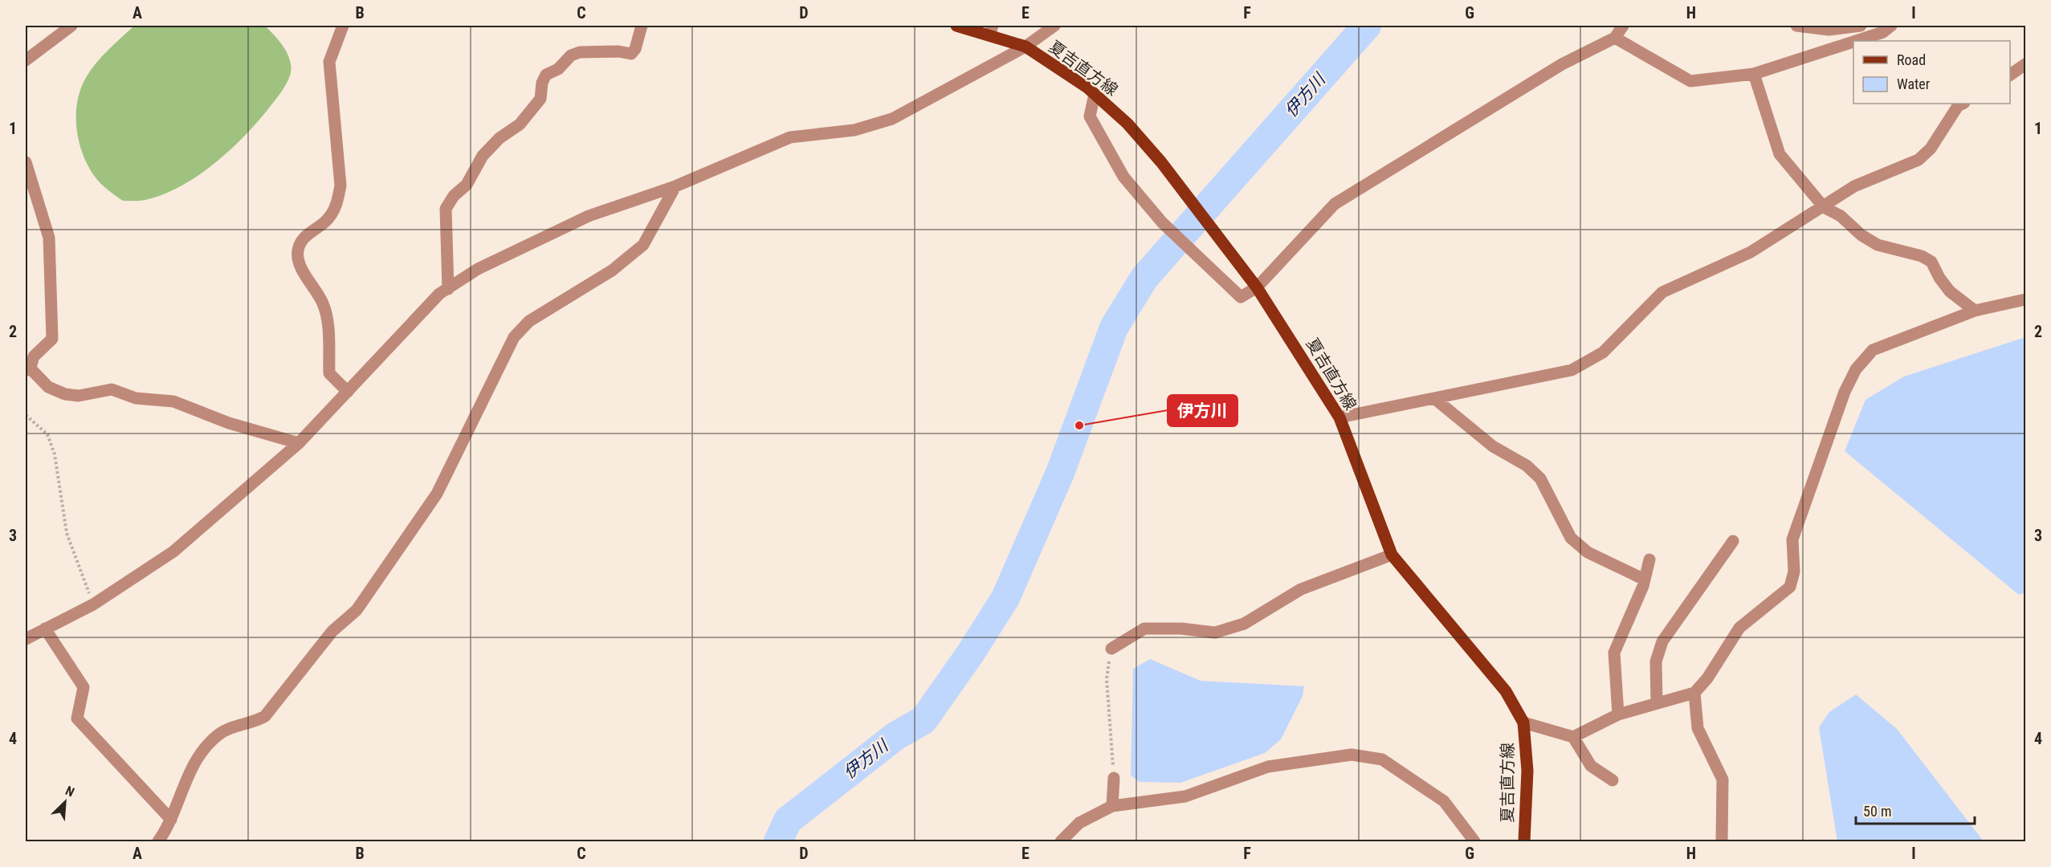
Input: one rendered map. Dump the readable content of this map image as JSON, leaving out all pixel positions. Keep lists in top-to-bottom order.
{
  "streets": {
    "main road": ["夏吉直方線"]
  },
  "water": ["伊方川"],
  "places": ["伊方川"],
  "legend": ["Road", "Water"],
  "scale_bar": "50 m",
  "north": "top right",
  "grid": {
    "columns": [
      "A",
      "B",
      "C",
      "D",
      "E",
      "F",
      "G",
      "H",
      "I"
    ],
    "rows": [
      "1",
      "2",
      "3",
      "4"
    ]
  }
}
